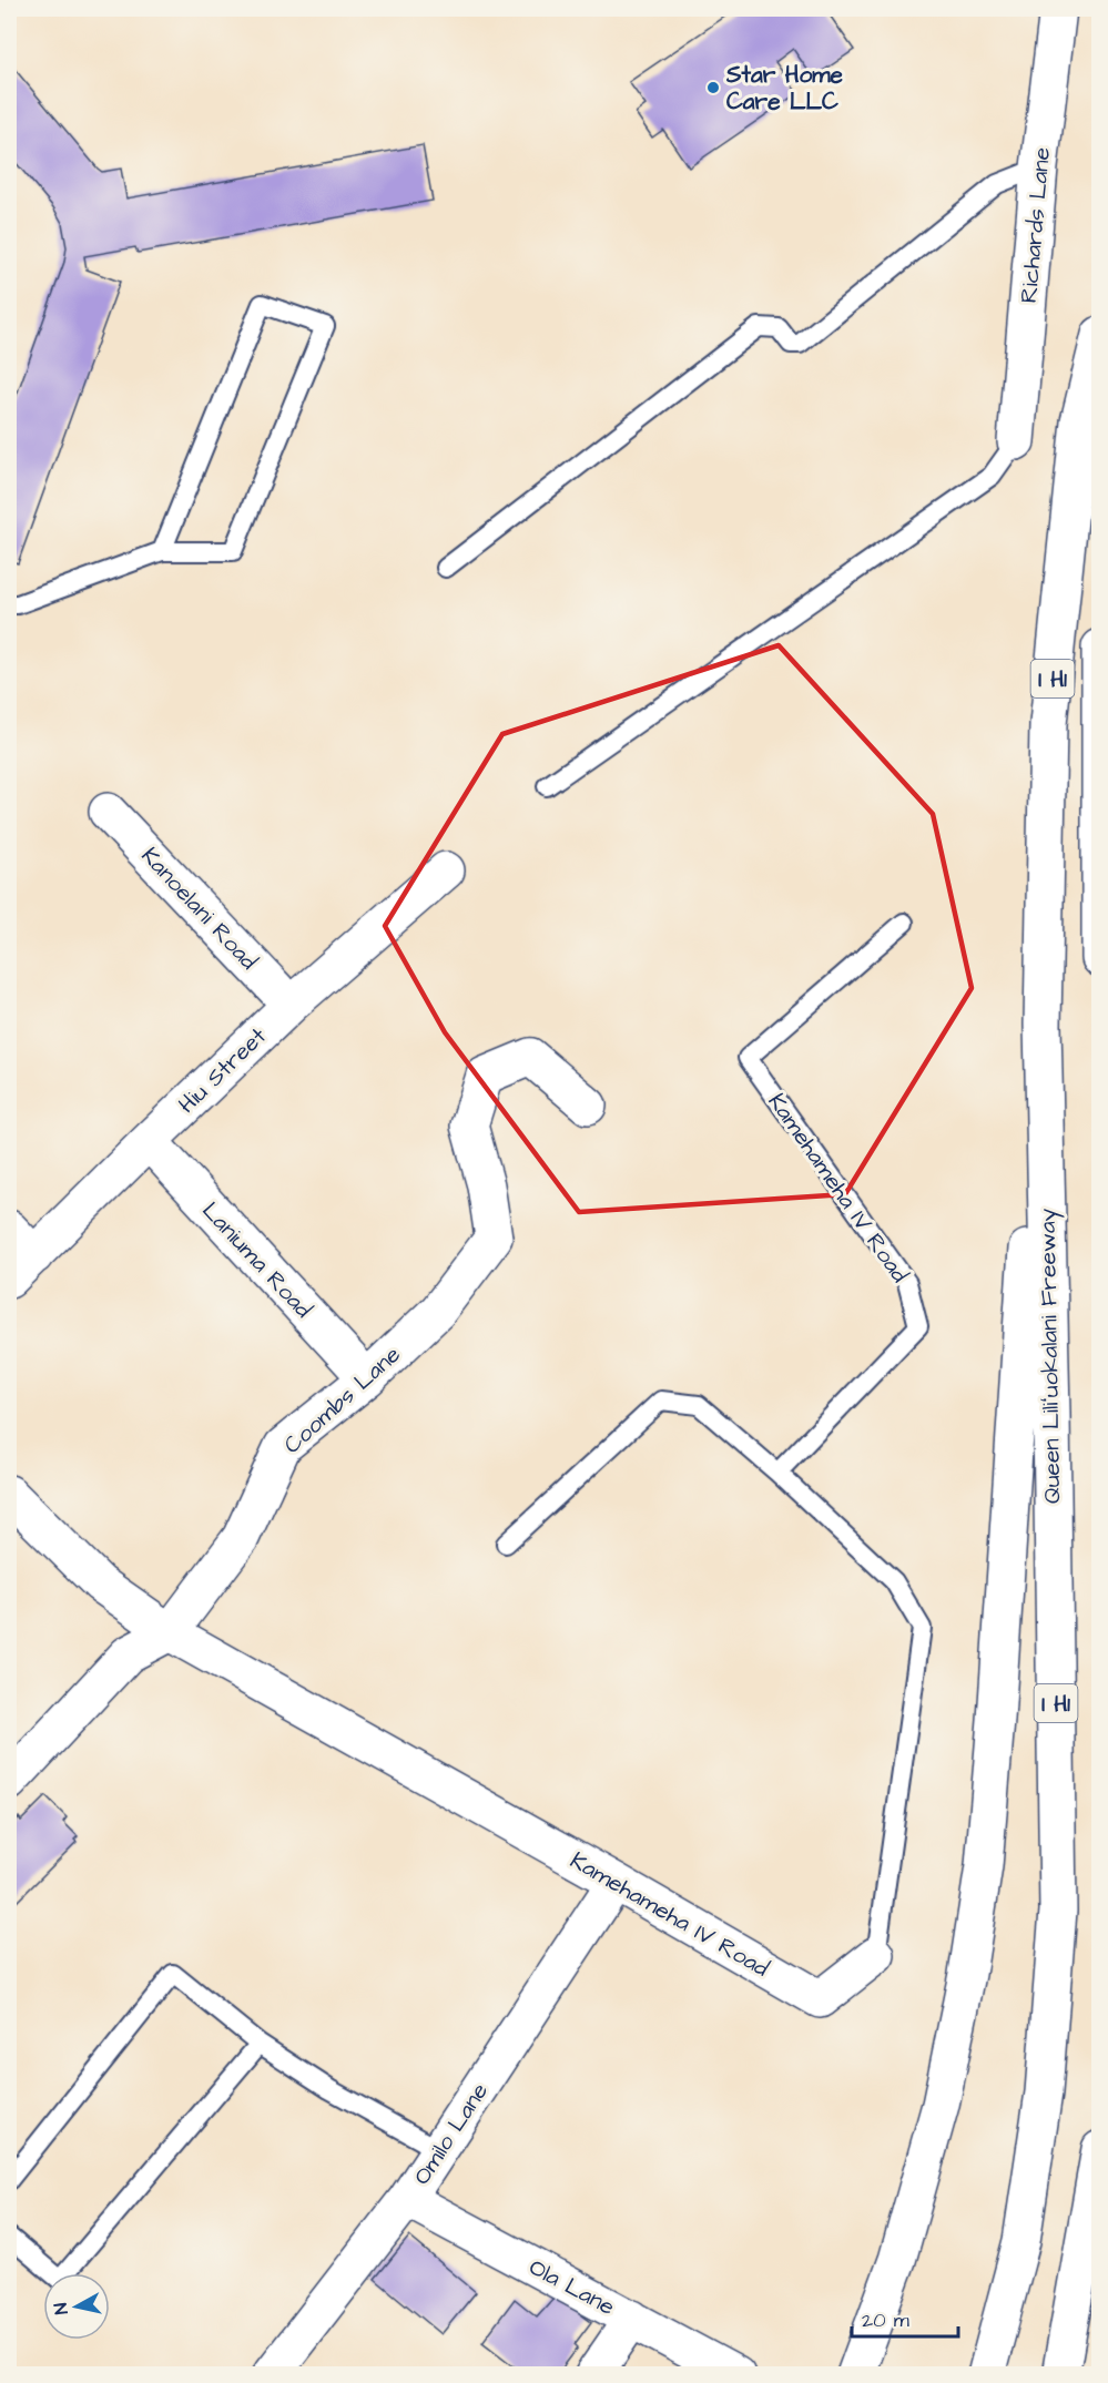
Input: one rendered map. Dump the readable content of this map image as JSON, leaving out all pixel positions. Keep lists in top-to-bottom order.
{
  "streets": {
    "main road": [
      "Richards Lane",
      "I H1",
      "Kanoelani Road",
      "Hiu Street",
      "Kamehameha IV Road",
      "Laniuma Road",
      "Queen Liliʻuokalani Freeway",
      "Coombs Lane",
      "Omilo Lane",
      "Ola Lane"
    ]
  },
  "crossings": [
    ["Kanoelani Road", "Hiu Street"],
    ["Hiu Street", "Laniuma Road"],
    ["Kamehameha IV Road", "Coombs Lane"],
    ["Kamehameha IV Road", "Omilo Lane"],
    ["Laniuma Road", "Coombs Lane"],
    ["Omilo Lane", "Ola Lane"]
  ],
  "places": ["Star Home Care LLC"],
  "scale_bar": "20 m",
  "north": "left"
}
